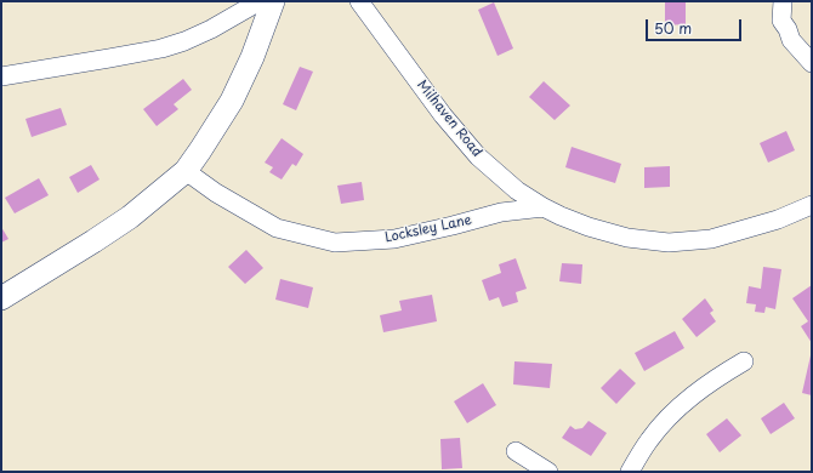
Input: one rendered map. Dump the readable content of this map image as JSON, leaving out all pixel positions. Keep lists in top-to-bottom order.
{
  "streets": {
    "street": ["Milhaven Road", "Locksley Lane"]
  },
  "crossings": [
    ["Milhaven Road", "Locksley Lane"]
  ],
  "scale_bar": "50 m"
}
